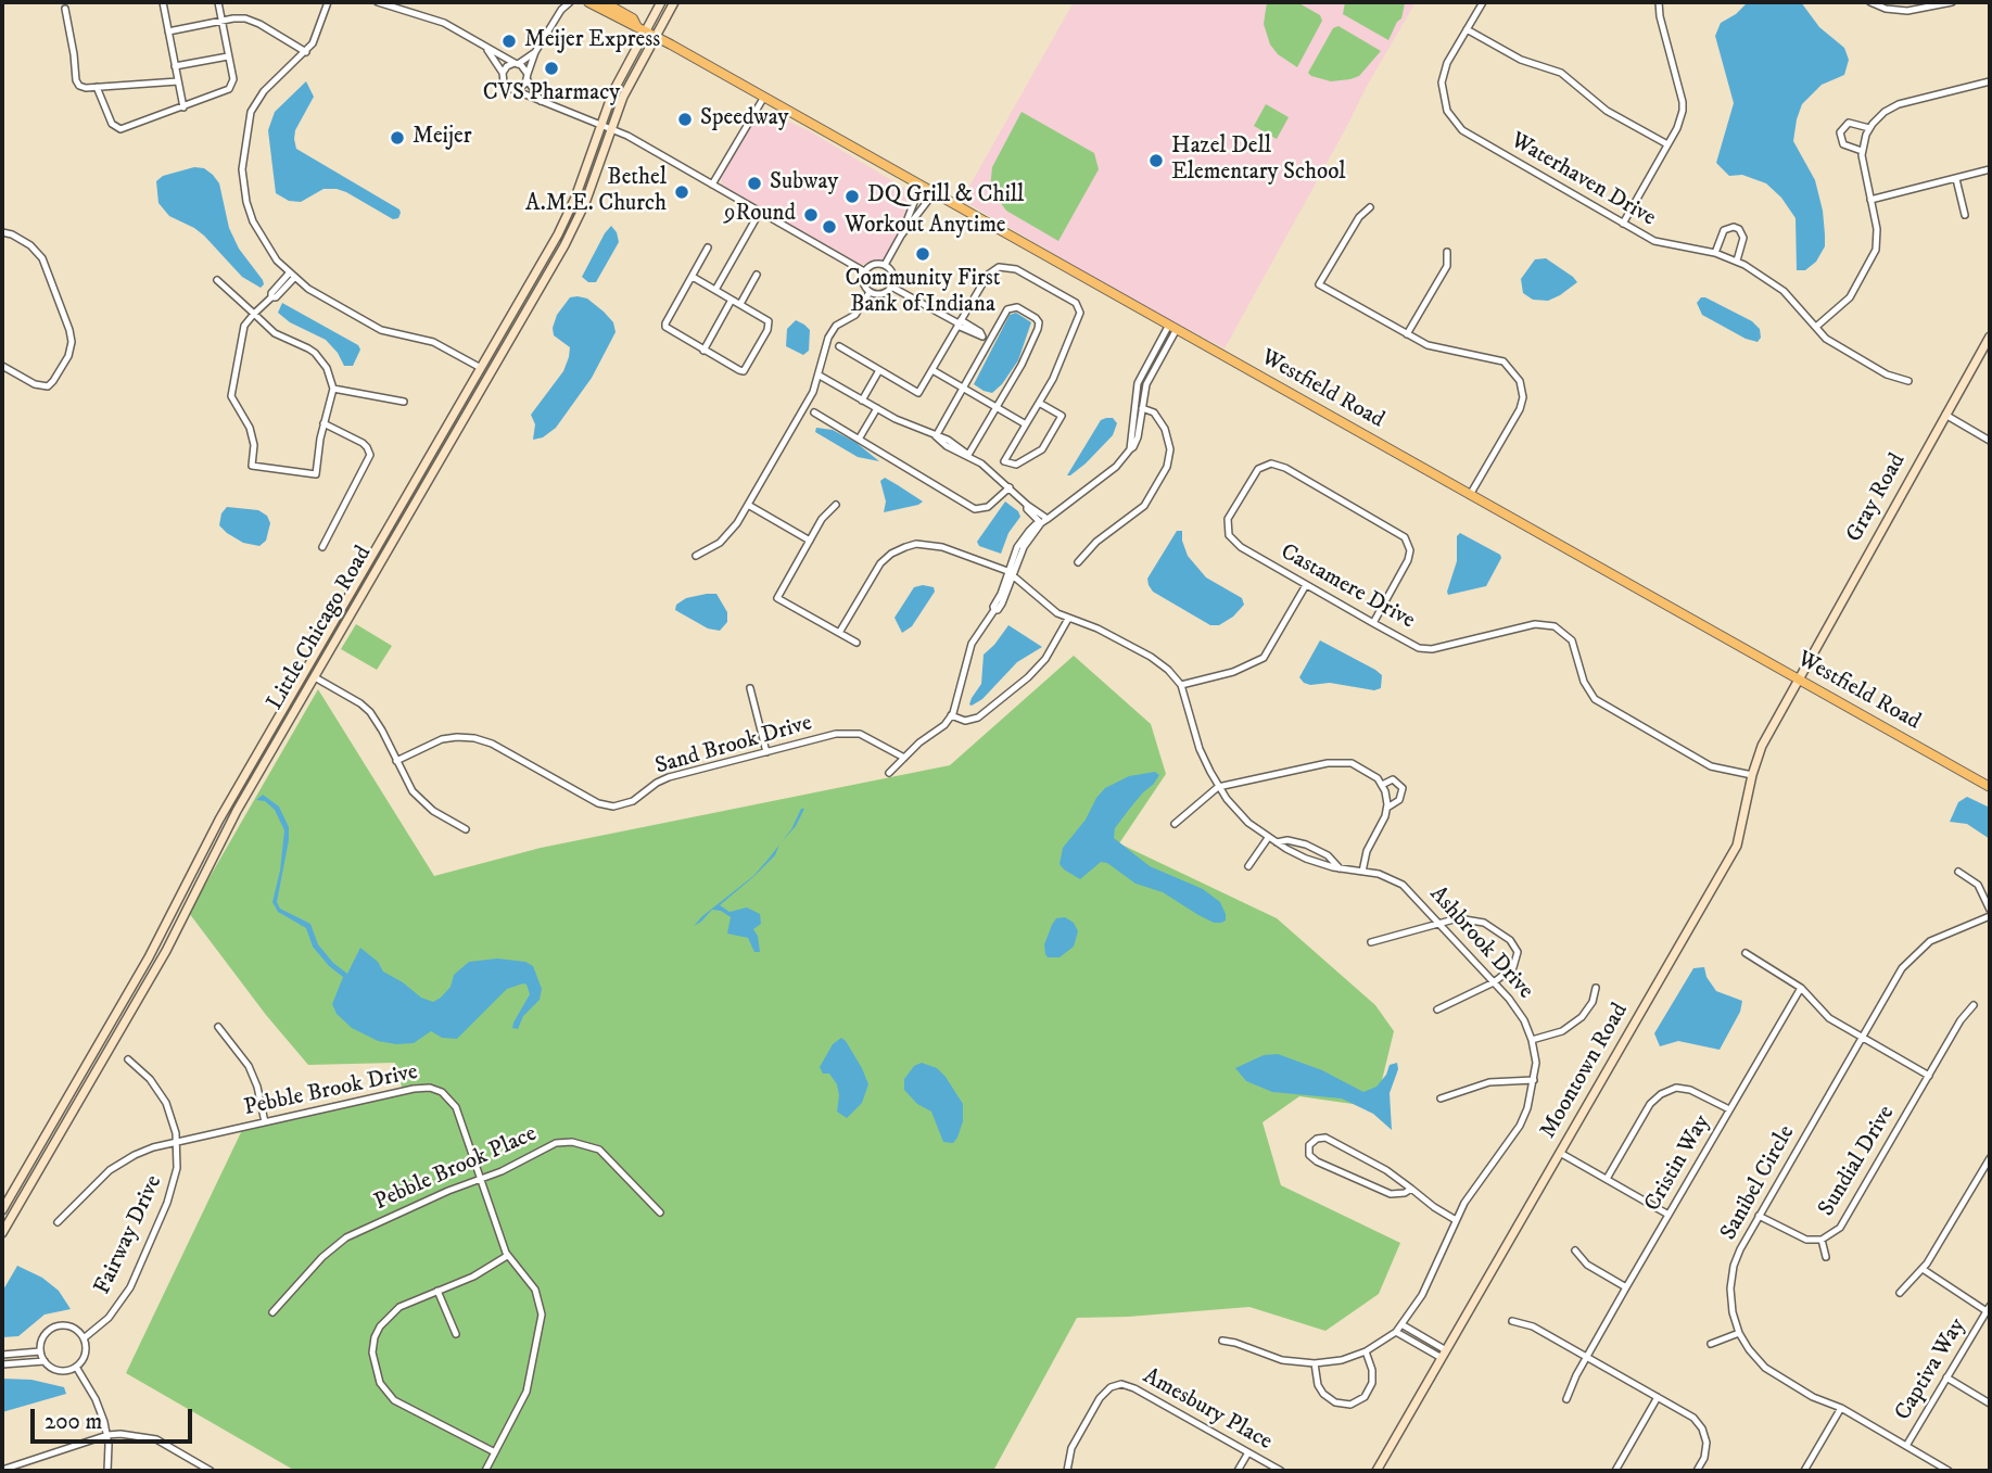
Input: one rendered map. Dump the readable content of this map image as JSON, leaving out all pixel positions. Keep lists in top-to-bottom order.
{
  "streets": {
    "main road": [
      "Westfield Road",
      "Gray Road",
      "Little Chicago Road",
      "Moontown Road"
    ],
    "street": [
      "Waterhaven Drive",
      "Castamere Drive",
      "Sand Brook Drive",
      "Ashbrook Drive",
      "Pebble Brook Drive",
      "Sundial Drive",
      "Cristin Way",
      "Pebble Brook Place",
      "Sanibel Circle",
      "Fairway Drive",
      "Captiva Way",
      "Amesbury Place"
    ]
  },
  "crossings": [
    ["Westfield Road", "Gray Road"],
    ["Westfield Road", "Little Chicago Road"],
    ["Westfield Road", "Moontown Road"],
    ["Gray Road", "Moontown Road"],
    ["Castamere Drive", "Moontown Road"],
    ["Pebble Brook Drive", "Pebble Brook Place"],
    ["Pebble Brook Drive", "Fairway Drive"],
    ["Sundial Drive", "Sanibel Circle"],
    ["Sanibel Circle", "Captiva Way"]
  ],
  "places": [
    "Meijer Express",
    "CVS Pharmacy",
    "Speedway",
    "Meijer",
    "Hazel Dell Elementary School",
    "Subway",
    "Bethel A.M.E. Church",
    "DQ Grill & Chill",
    "9Round",
    "Workout Anytime",
    "Community First Bank of Indiana"
  ],
  "scale_bar": "200 m"
}
